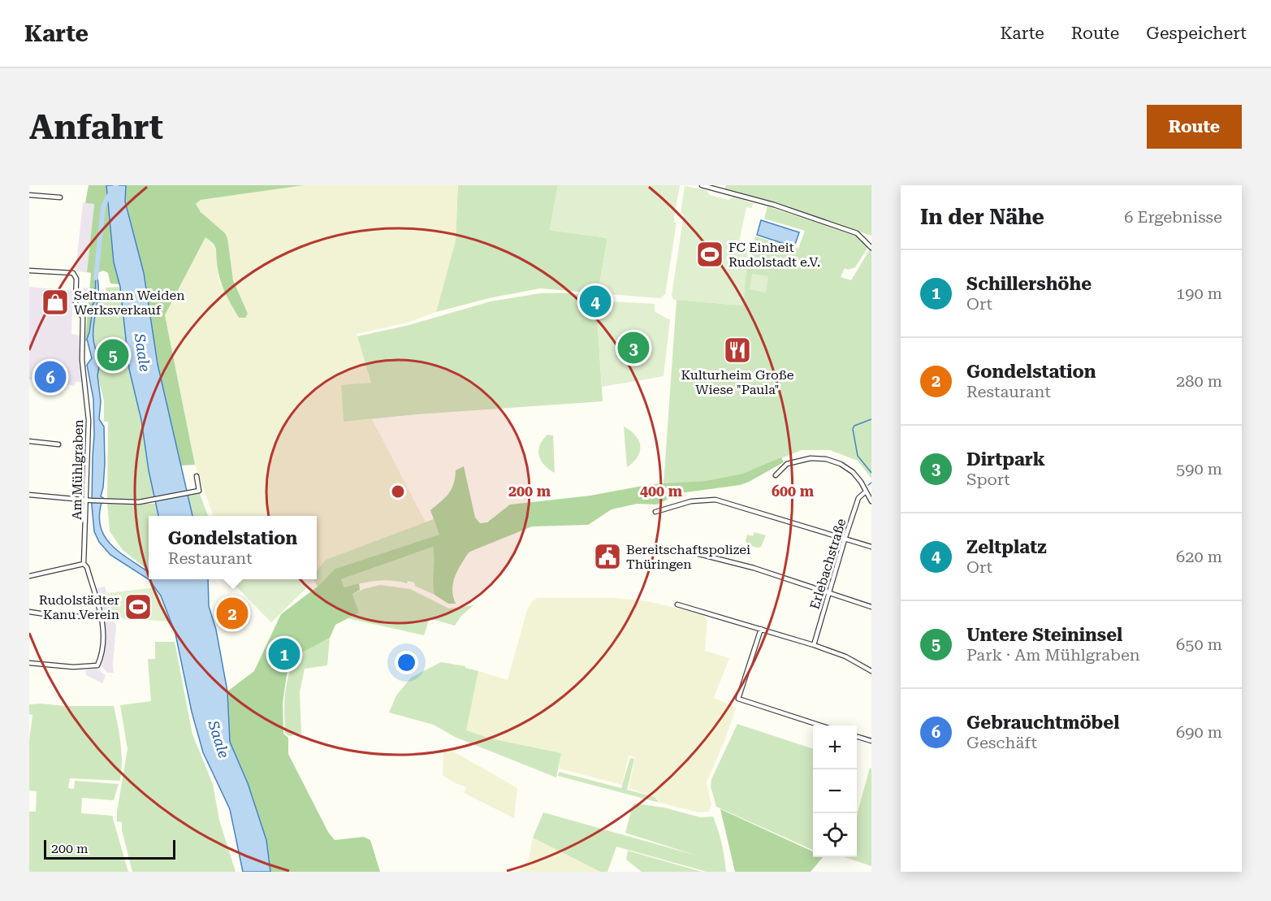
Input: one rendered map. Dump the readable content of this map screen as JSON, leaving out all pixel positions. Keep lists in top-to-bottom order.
{
  "streets": {
    "street": ["Am Mühlgraben", "Erlebachstraße"]
  },
  "water": ["Saale"],
  "places": {
    "sports": ["FC Einheit Rudolstadt e.V.", "Rudolstädter Kanu Verein"],
    "shop": ["Seltmann Weiden Werksverkauf"],
    "restaurant": ["Kulturheim Große Wiese \"Paula\""],
    "public building": ["Bereitschaftspolizei Thüringen"]
  },
  "scale_bar": "200 m",
  "page": {
    "header": "Karte",
    "nav": ["Karte", "Route", "Gespeichert"],
    "buttons": "Route",
    "title": "Anfahrt",
    "heading": ["In der Nähe", "6 Ergebnisse"],
    "list": [
      {
        "mark": "1",
        "name": "Schillershöhe",
        "note": "Ort",
        "value": "190 m"
      },
      {
        "mark": "2",
        "name": "Gondelstation",
        "note": "Restaurant",
        "value": "280 m"
      },
      {
        "mark": "3",
        "name": "Dirtpark",
        "note": "Sport",
        "value": "590 m"
      },
      {
        "mark": "4",
        "name": "Zeltplatz",
        "note": "Ort",
        "value": "620 m"
      },
      {
        "mark": "5",
        "name": "Untere Steininsel",
        "note": "Park · Am Mühlgraben",
        "value": "650 m"
      },
      {
        "mark": "6",
        "name": "Gebrauchtmöbel",
        "note": "Geschäft",
        "value": "690 m"
      }
    ],
    "pins": [
      "4",
      "3",
      "5",
      "6",
      "2",
      "1"
    ],
    "popup": ["Gondelstation", "Restaurant"],
    "map_buttons": ["+", "−"],
    "scale": "200 m"
  },
  "rings": ["200 m", "400 m", "600 m"]
}
